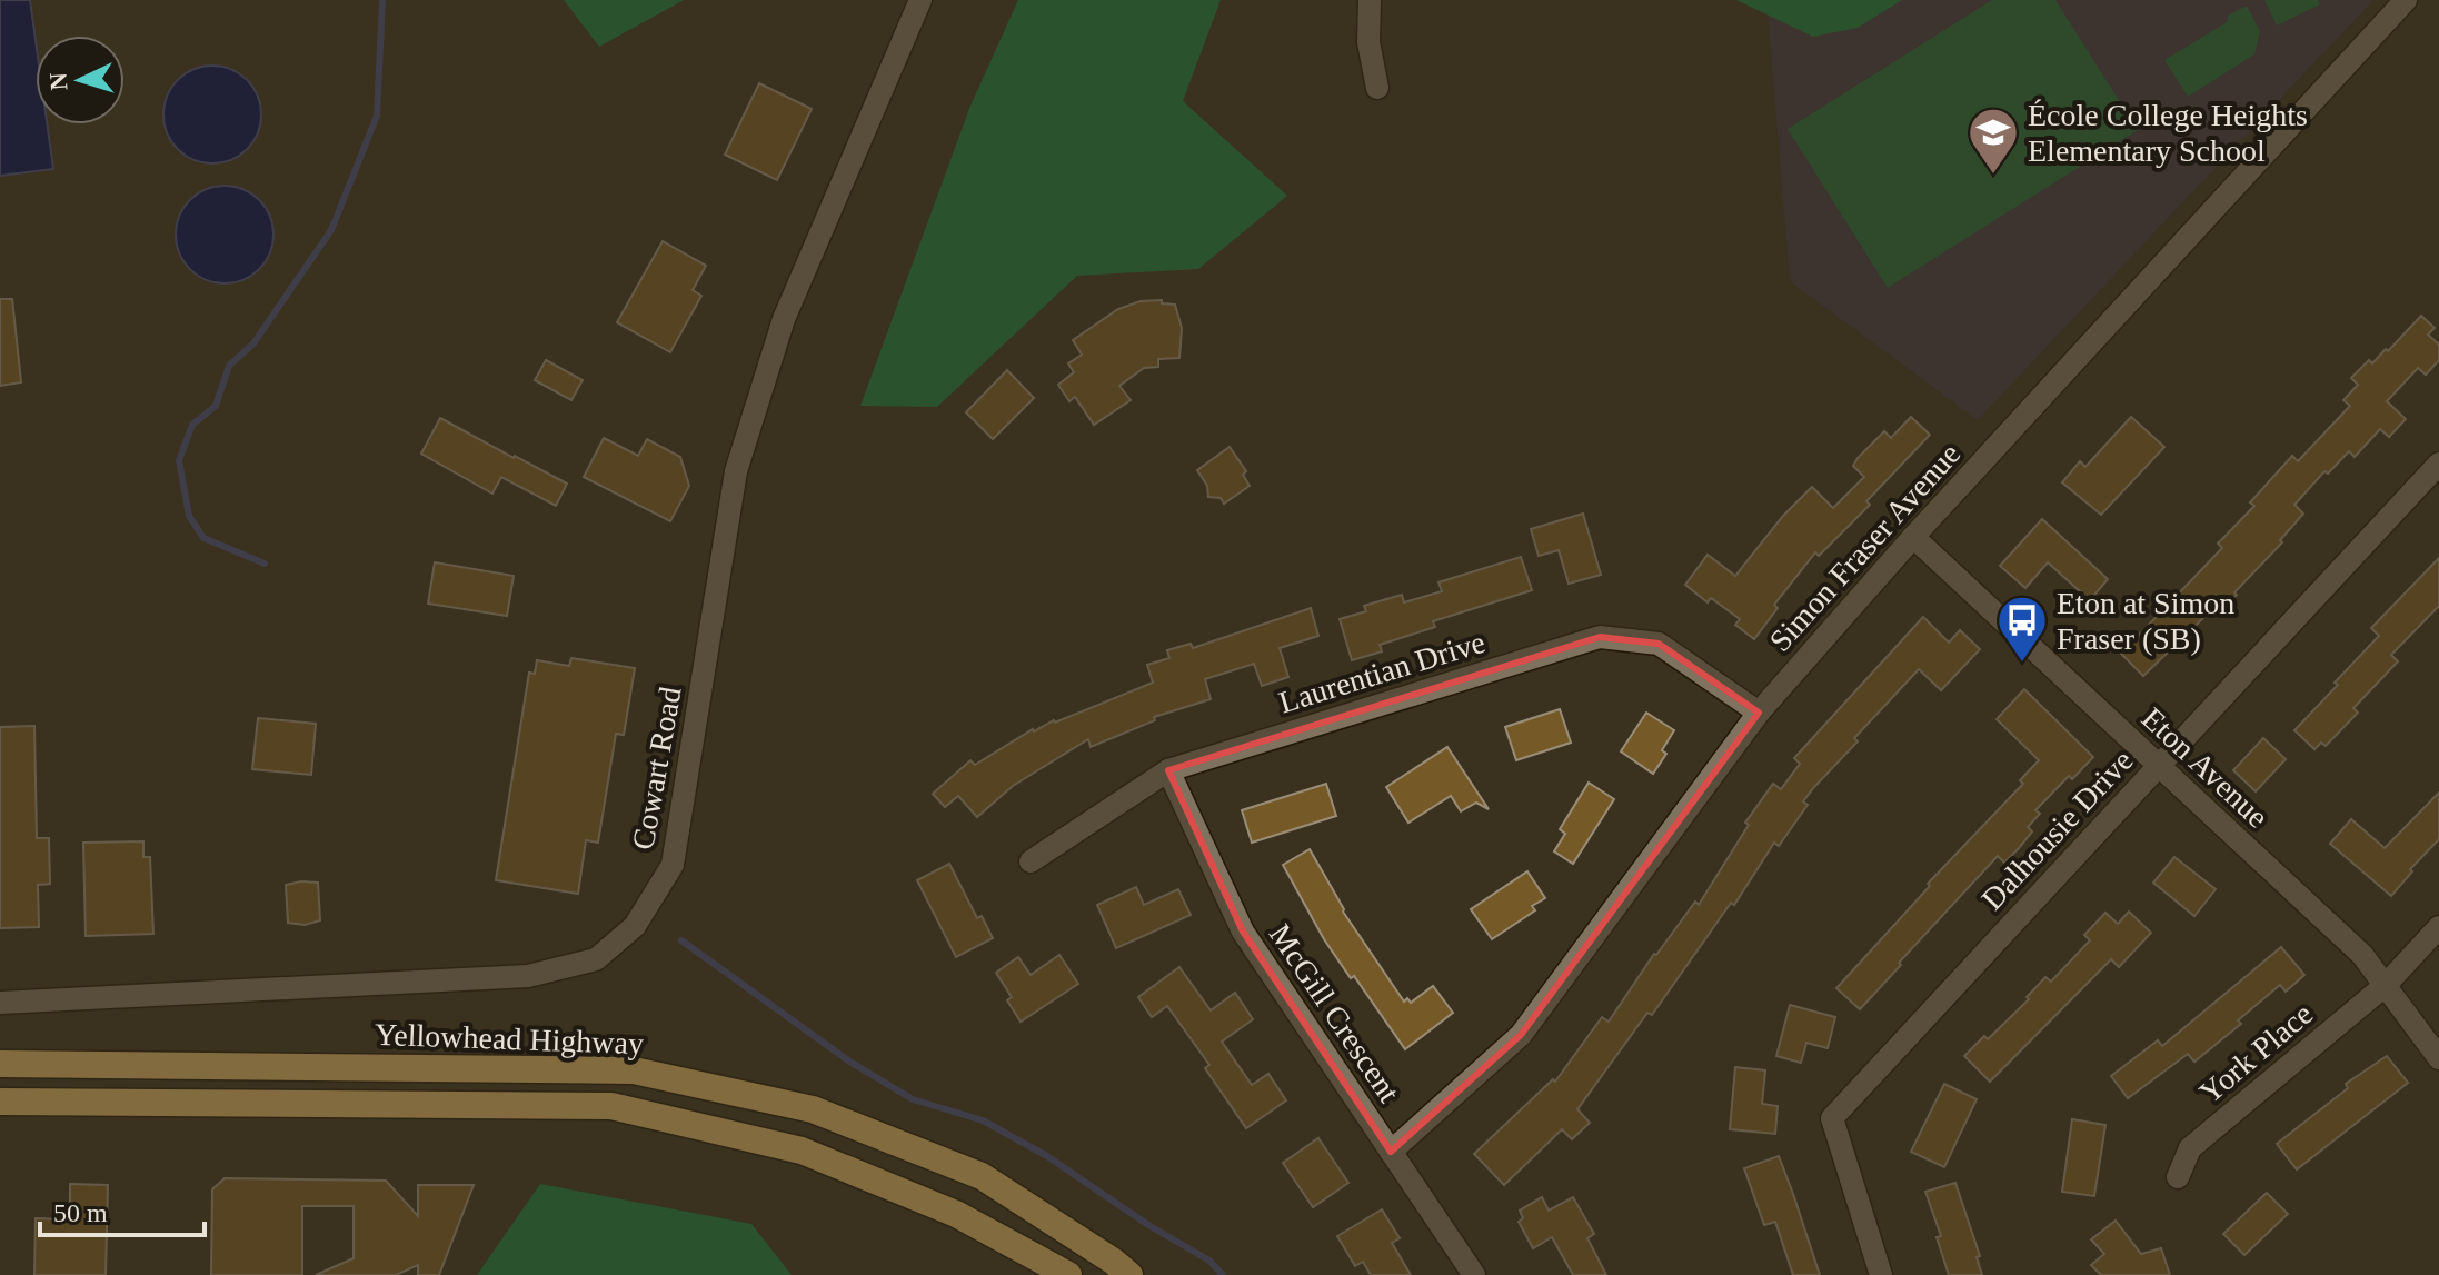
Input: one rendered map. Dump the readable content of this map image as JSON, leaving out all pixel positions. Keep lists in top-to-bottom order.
{
  "streets": {
    "highway": ["Yellowhead Highway"],
    "street": [
      "Simon Fraser Avenue",
      "Laurentian Drive",
      "Eton Avenue",
      "Cowart Road",
      "Dalhousie Drive",
      "McGill Crescent",
      "York Place"
    ]
  },
  "crossings": [
    ["Simon Fraser Avenue", "Laurentian Drive"],
    ["Simon Fraser Avenue", "Eton Avenue"],
    ["Simon Fraser Avenue", "McGill Crescent"],
    ["Laurentian Drive", "McGill Crescent"],
    ["Eton Avenue", "Dalhousie Drive"],
    ["Eton Avenue", "York Place"]
  ],
  "places": {
    "school or university": ["École College Heights Elementary School"],
    "bus stop": ["Eton at Simon Fraser (SB)"]
  },
  "scale_bar": "50 m",
  "north": "left"
}
